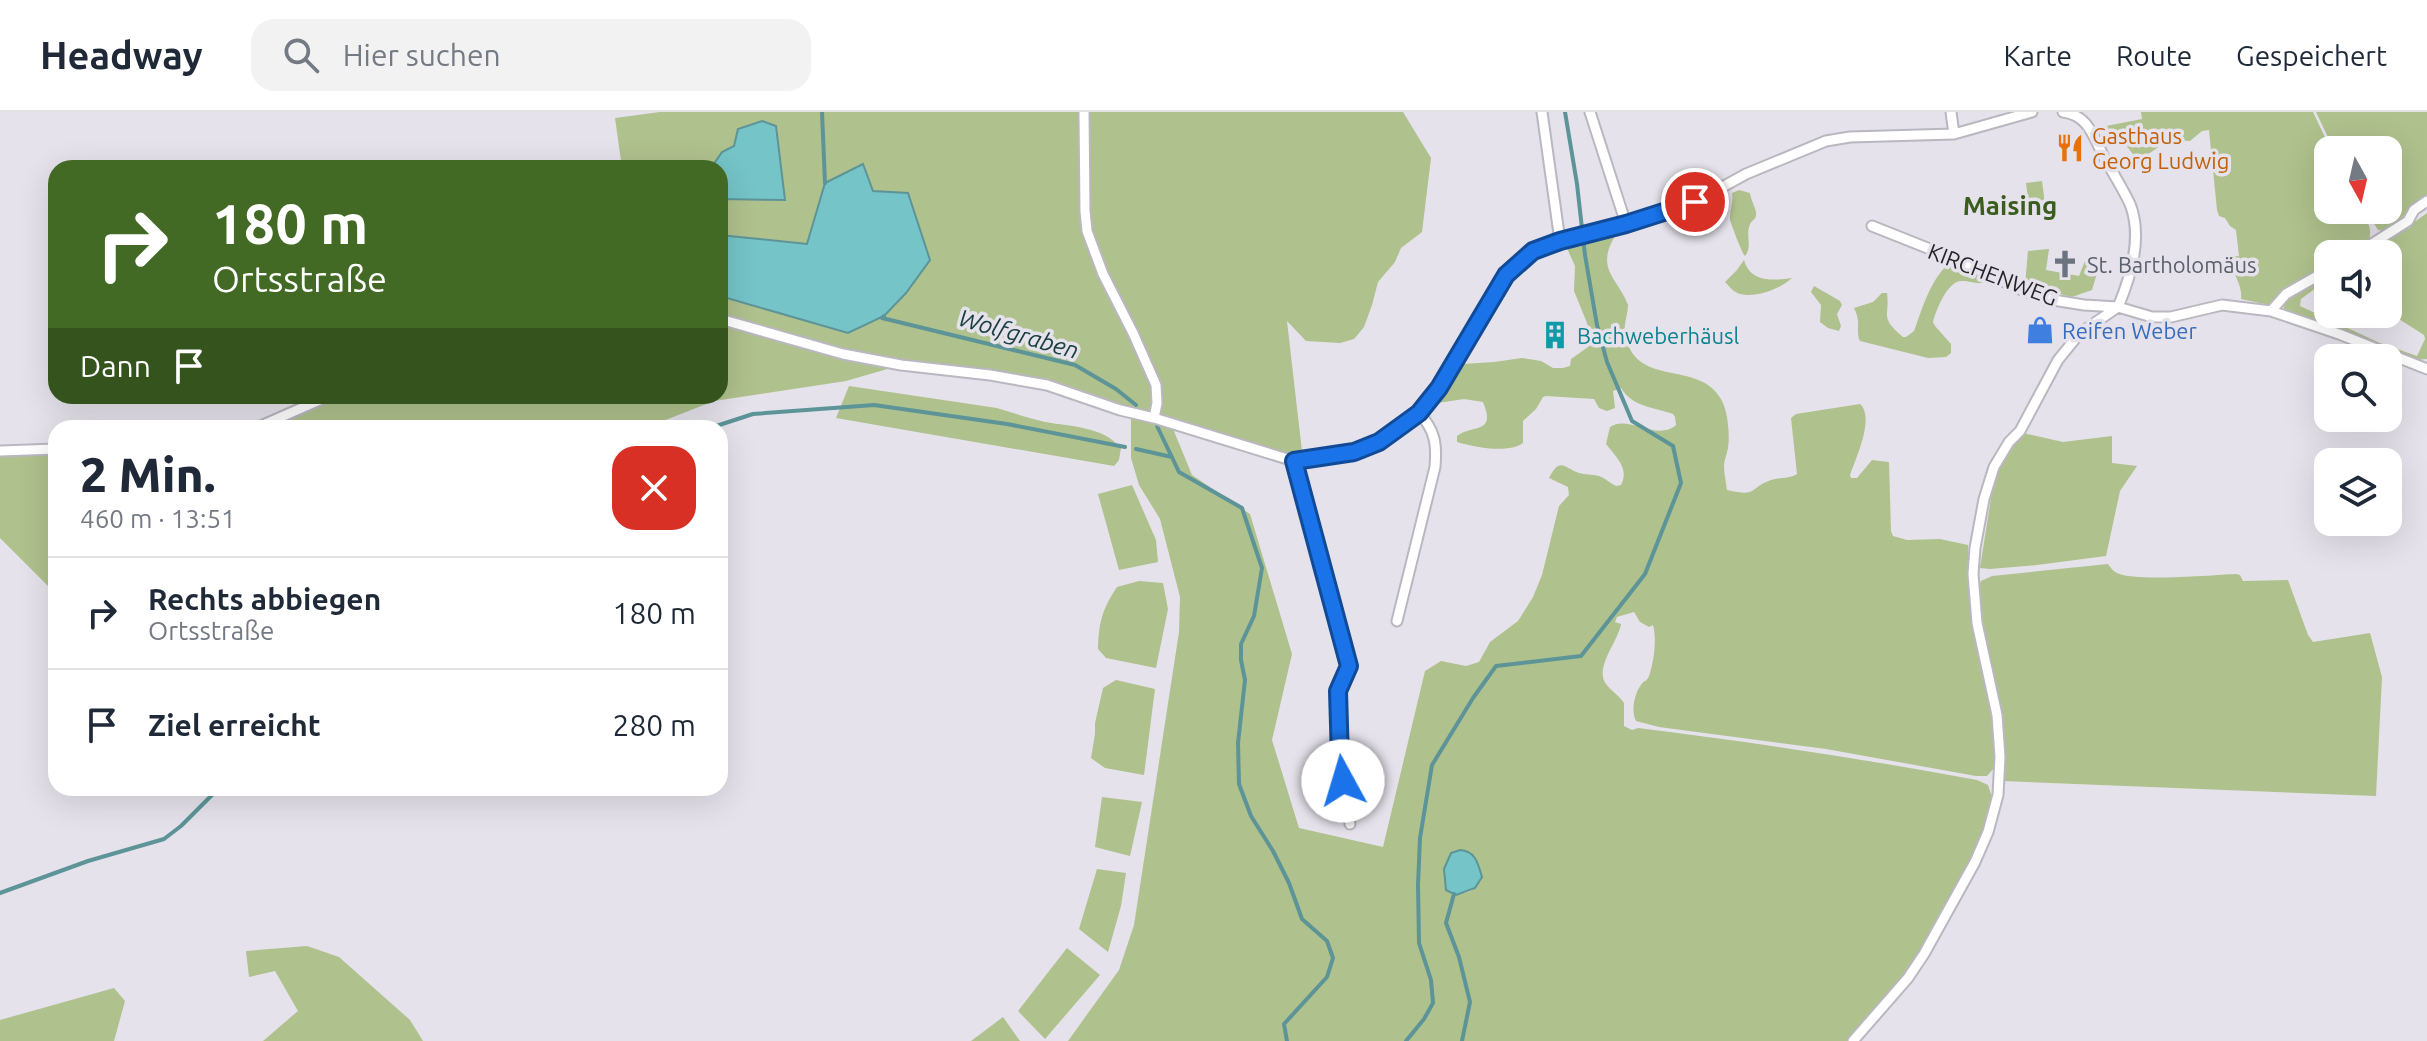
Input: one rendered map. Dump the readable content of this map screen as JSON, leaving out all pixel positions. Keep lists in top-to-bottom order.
{
  "streets": {
    "street": ["KIRCHENWEG"]
  },
  "districts": ["Maising"],
  "water": ["Wolfgraben"],
  "places": {
    "restaurant": ["Gasthaus Georg Ludwig"],
    "church": ["St. Bartholomäus"],
    "shop": ["Reifen Weber"],
    "building": ["Bachweberhäusl"]
  },
  "north": "bottom",
  "page": {
    "header": "Headway",
    "search": "Hier suchen",
    "nav": ["Karte", "Route", "Gespeichert"],
    "turn": ["180 m", "Ortsstraße"],
    "then": "Dann",
    "heading": ["2 Min.", "460 m · 13:51"],
    "list": [
      {
        "name": "Rechts abbiegen",
        "note": "Ortsstraße",
        "value": "180 m"
      },
      {
        "name": "Ziel erreicht",
        "value": "280 m"
      }
    ]
  }
}
